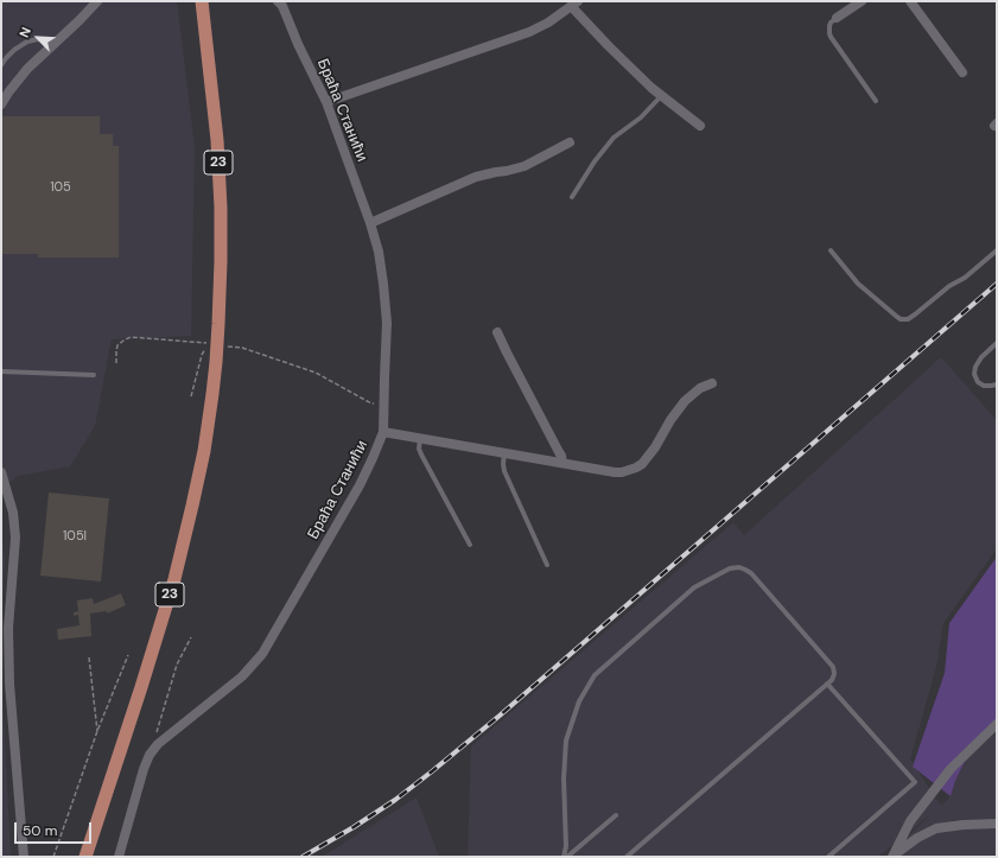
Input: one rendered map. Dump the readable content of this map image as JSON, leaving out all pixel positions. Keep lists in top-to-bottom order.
{
  "streets": {
    "main road": ["23"],
    "street": ["Браћа Станићи"]
  },
  "house_numbers": ["105", "105l"],
  "scale_bar": "50 m",
  "north": "top left"
}
